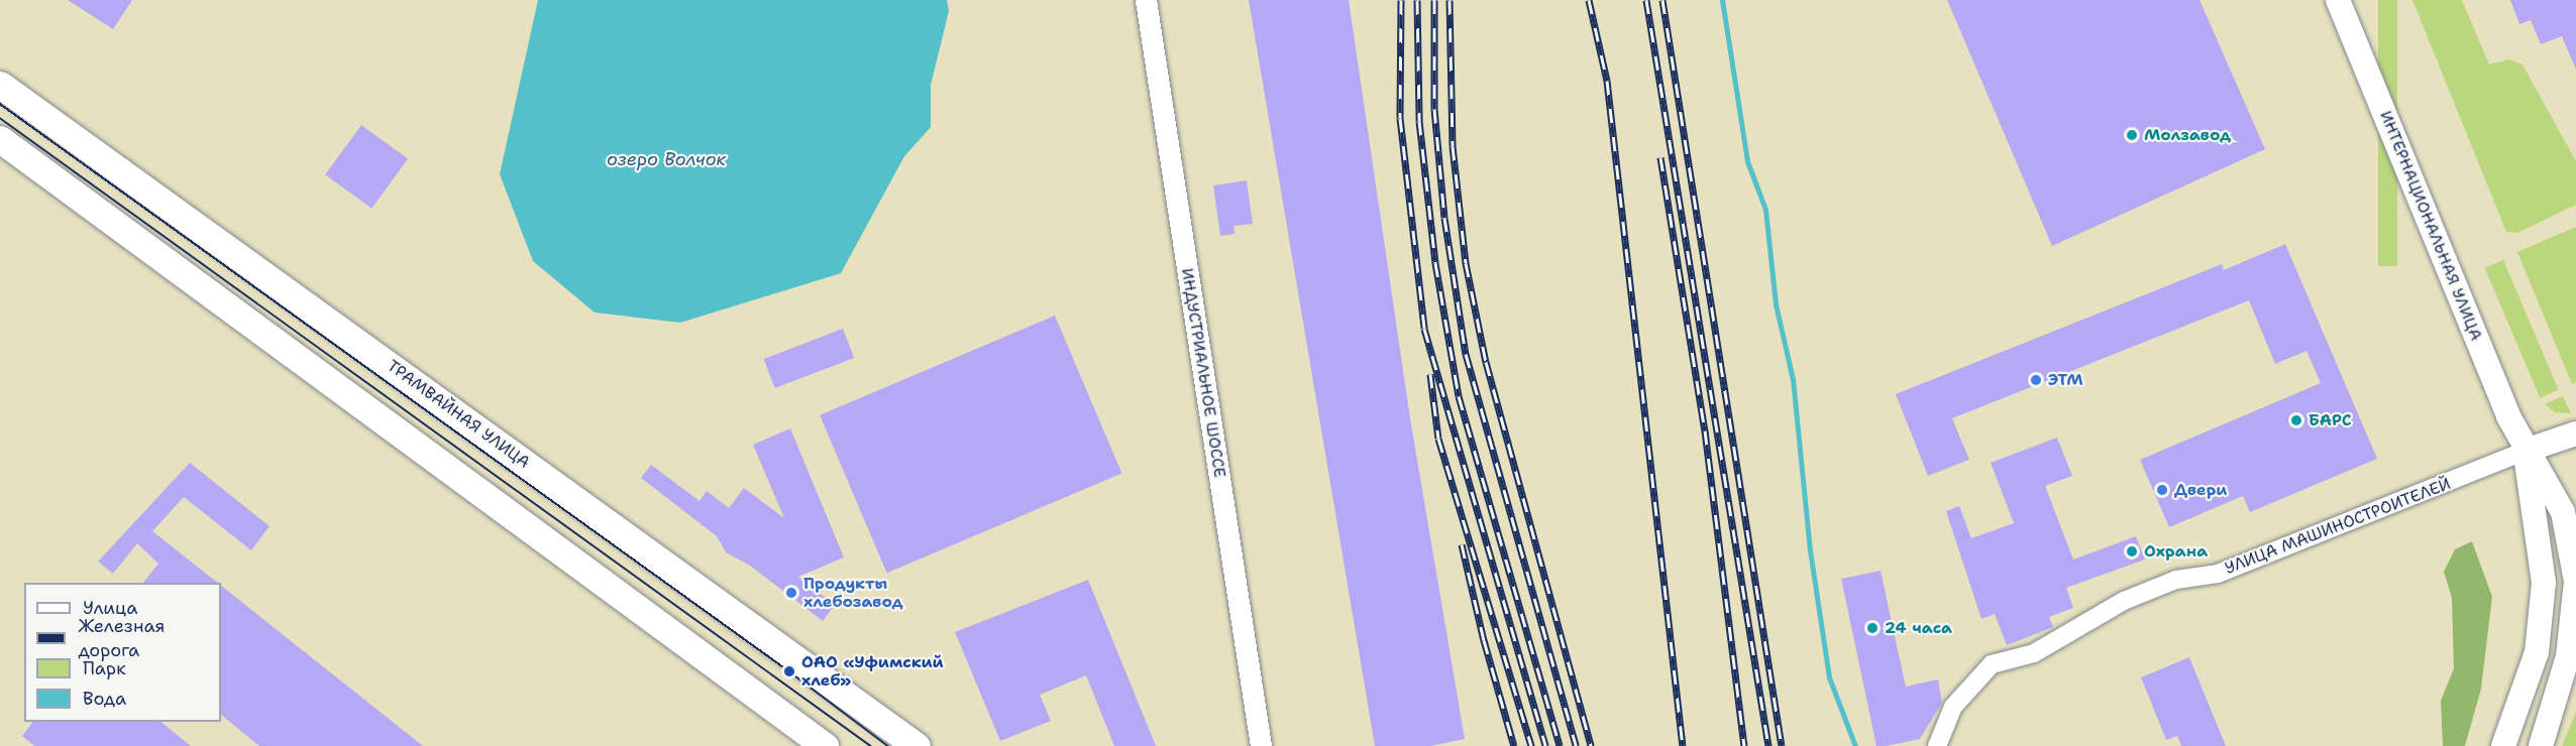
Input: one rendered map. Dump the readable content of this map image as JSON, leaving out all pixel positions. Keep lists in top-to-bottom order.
{
  "streets": {
    "main road": ["ИНТЕРНАЦИОНАЛЬНАЯ УЛИЦА", "ТРАМВАЙНАЯ УЛИЦА", "УЛИЦА МАШИНОСТРОИТЕЛЕЙ"],
    "street": ["ИНДУСТРИАЛЬНОЕ ШОССЕ"]
  },
  "crossings": [
    ["ИНТЕРНАЦИОНАЛЬНАЯ УЛИЦА", "УЛИЦА МАШИНОСТРОИТЕЛЕЙ"]
  ],
  "water": ["озеро Волчок"],
  "places": [
    "Молзавод",
    "ЭТМ",
    "БАРС",
    "Двери",
    "Охрана",
    "Продукты хлебозавод",
    "24 часа",
    "ОАО «Уфимский хлеб»"
  ],
  "legend": [
    "Улица",
    "Железная дорога",
    "Парк",
    "Вода"
  ]
}
